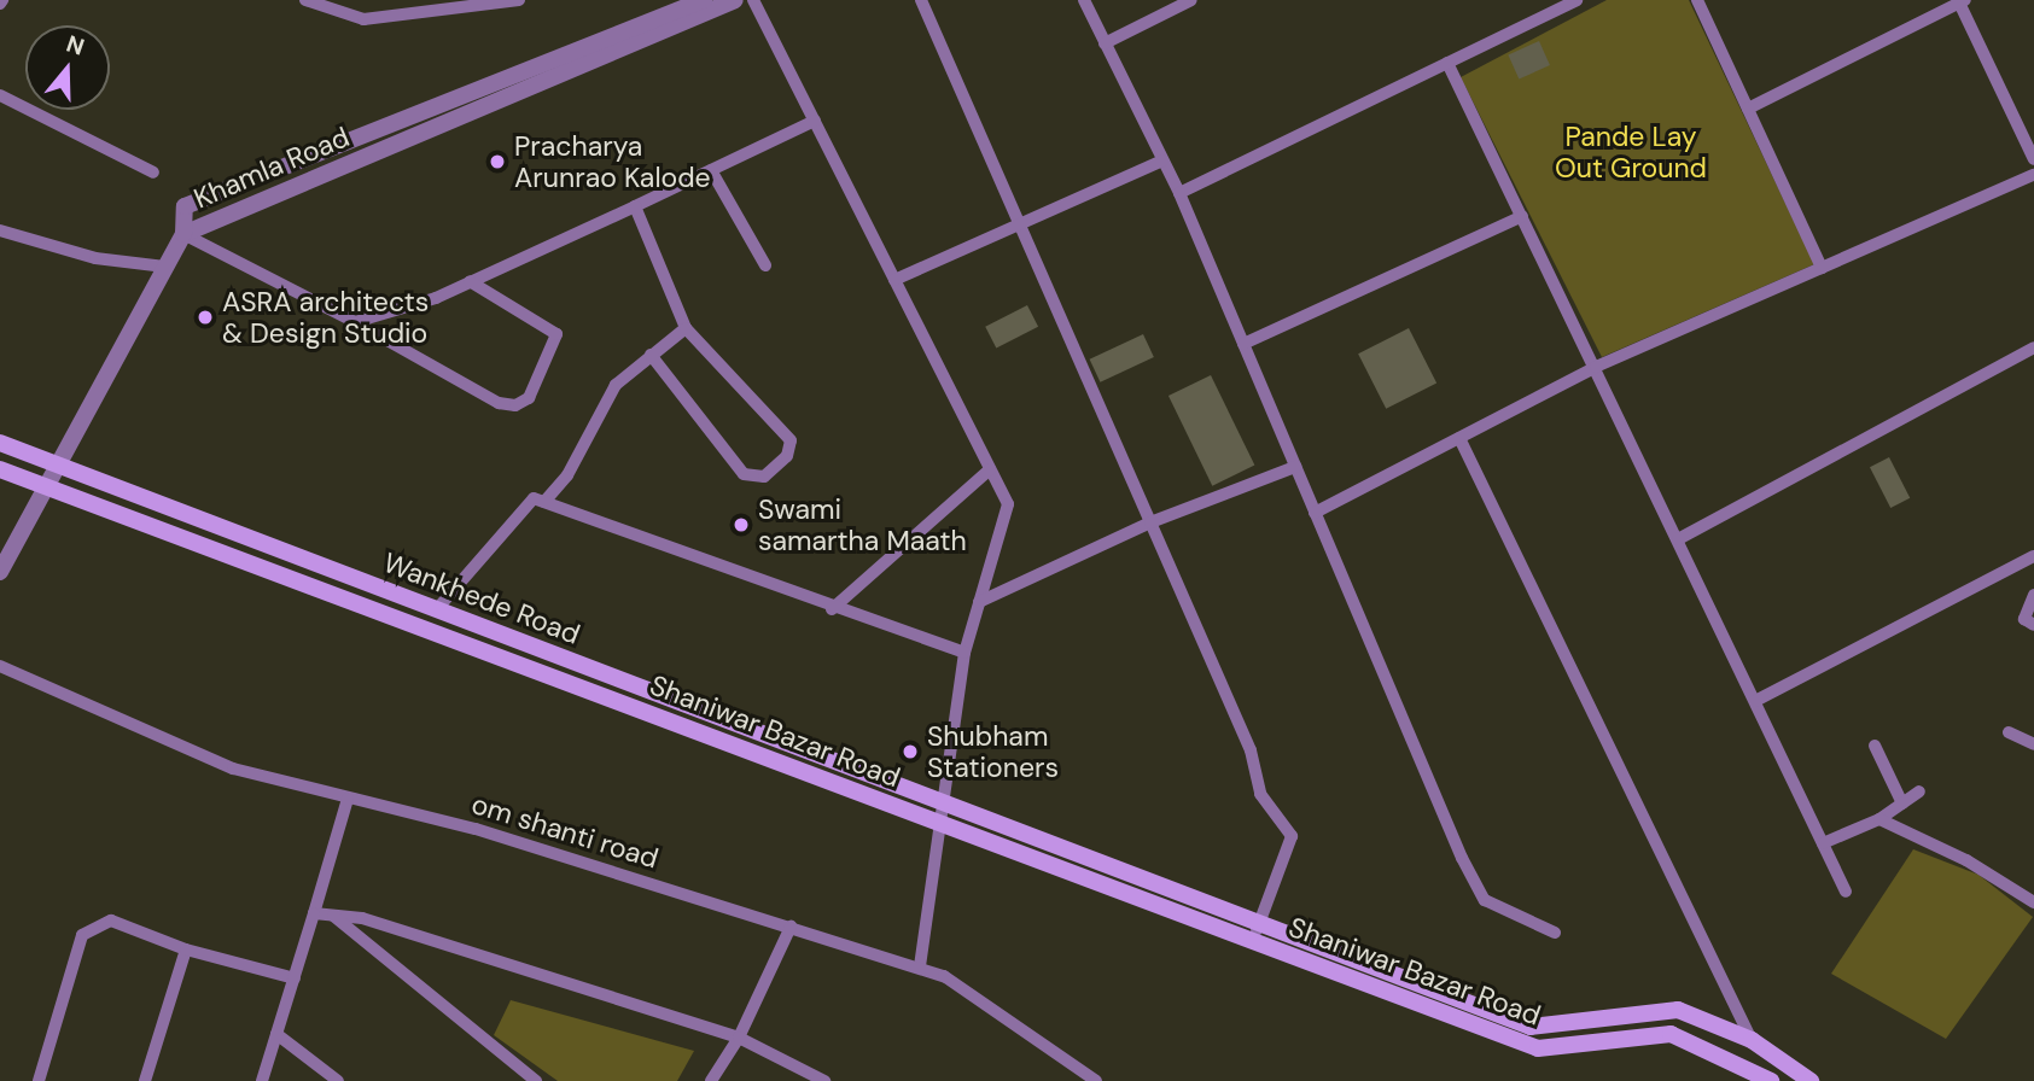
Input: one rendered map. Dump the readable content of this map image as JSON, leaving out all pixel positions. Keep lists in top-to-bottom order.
{
  "streets": {
    "main road": ["Wankhede Road", "Shaniwar Bazar Road"],
    "street": ["Khamla Road", "om shanti road"]
  },
  "crossings": [
    ["Wankhede Road", "Shaniwar Bazar Road"]
  ],
  "parks": ["Pande Lay Out Ground"],
  "places": [
    "Pracharya Arunrao Kalode",
    "ASRA architects & Design Studio",
    "Swami samartha Maath",
    "Shubham Stationers"
  ],
  "north": "top"
}
